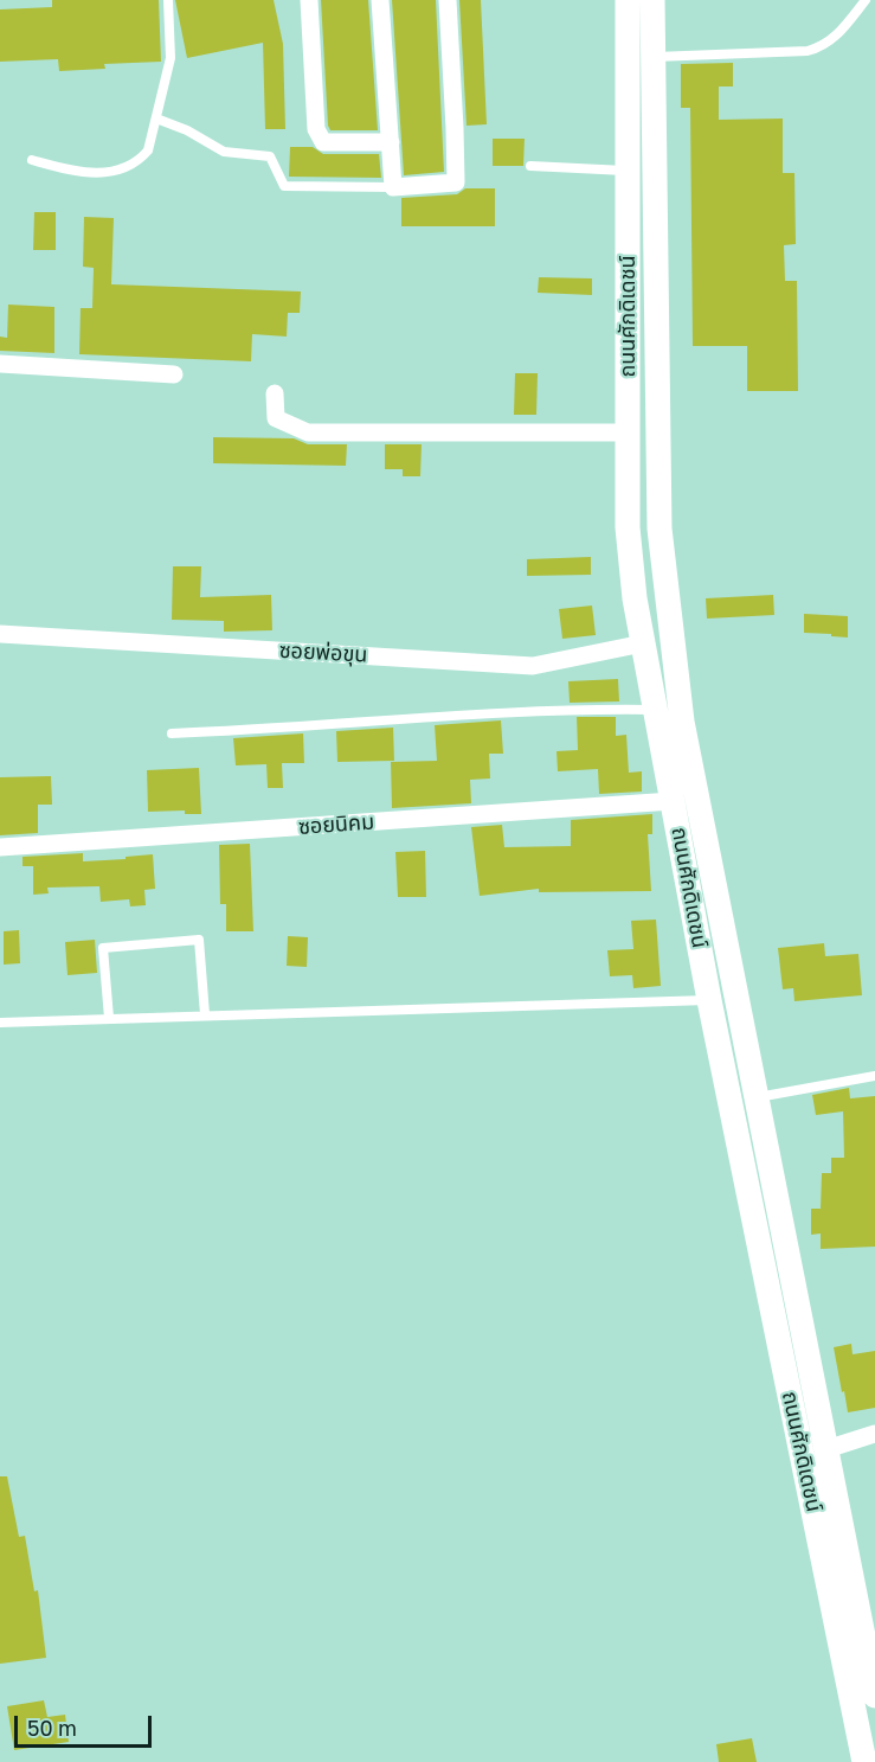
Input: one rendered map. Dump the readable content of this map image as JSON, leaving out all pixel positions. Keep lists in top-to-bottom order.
{
  "streets": {
    "main road": ["ถนนศักดิเดชน์"],
    "street": ["ซอยพ่อขุน", "ซอยนิคม"]
  },
  "crossings": [
    ["ถนนศักดิเดชน์", "ซอยพ่อขุน"],
    ["ถนนศักดิเดชน์", "ซอยนิคม"]
  ],
  "scale_bar": "50 m"
}
